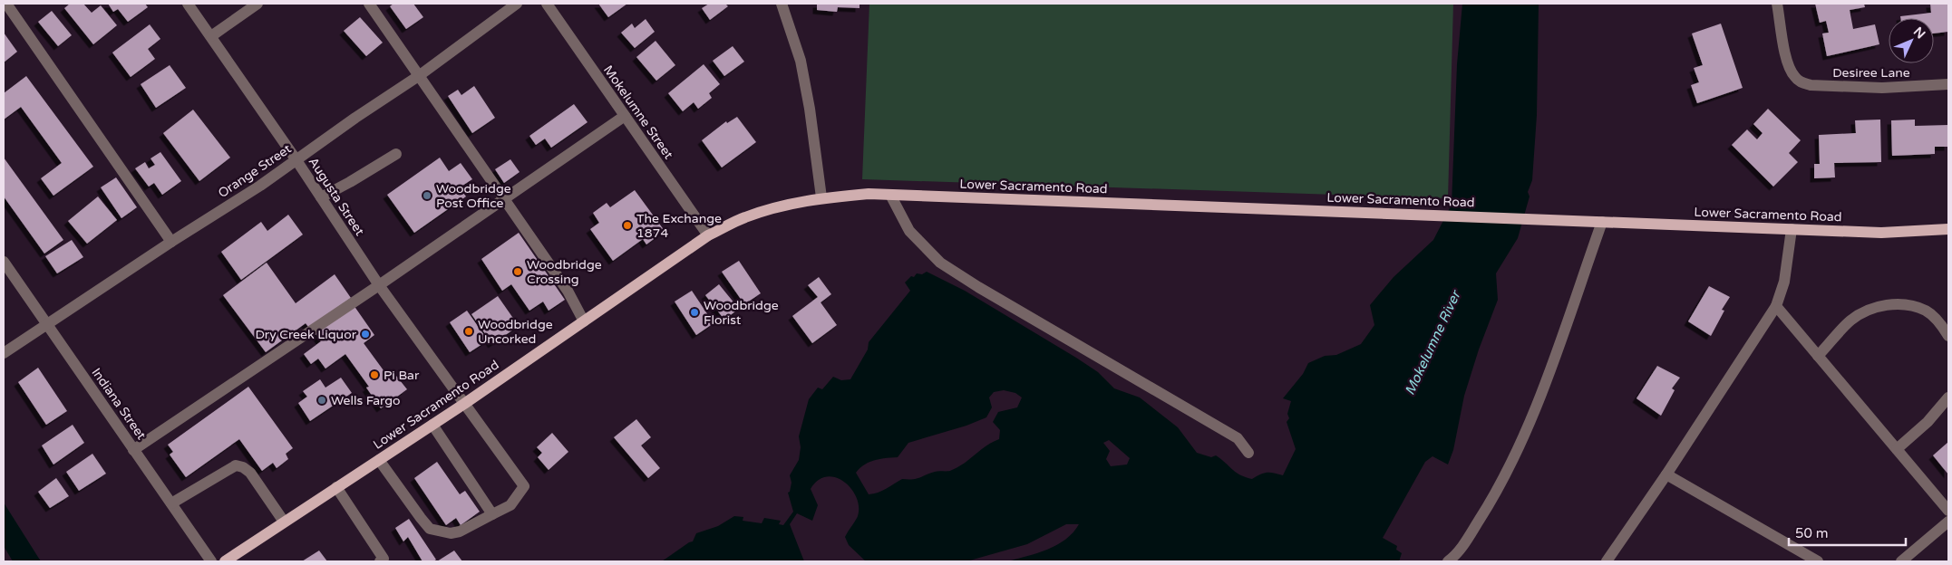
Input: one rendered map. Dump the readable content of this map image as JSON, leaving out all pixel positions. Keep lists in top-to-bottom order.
{
  "streets": {
    "main road": ["Lower Sacramento Road"],
    "street": [
      "Desiree Lane",
      "Mokelumne Street",
      "Orange Street",
      "Augusta Street",
      "Indiana Street"
    ]
  },
  "crossings": [
    ["Mokelumne Street", "Lower Sacramento Road"],
    ["Orange Street", "Augusta Street"],
    ["Orange Street", "Indiana Street"],
    ["Lower Sacramento Road", "Augusta Street"]
  ],
  "water": ["Mokelumne River"],
  "places": [
    "Woodbridge Post Office",
    "The Exchange 1874",
    "Woodbridge Crossing",
    "Woodbridge Florist",
    "Woodbridge Uncorked",
    "Dry Creek Liquor",
    "Pi Bar",
    "Wells Fargo"
  ],
  "scale_bar": "50 m",
  "north": "top right"
}
